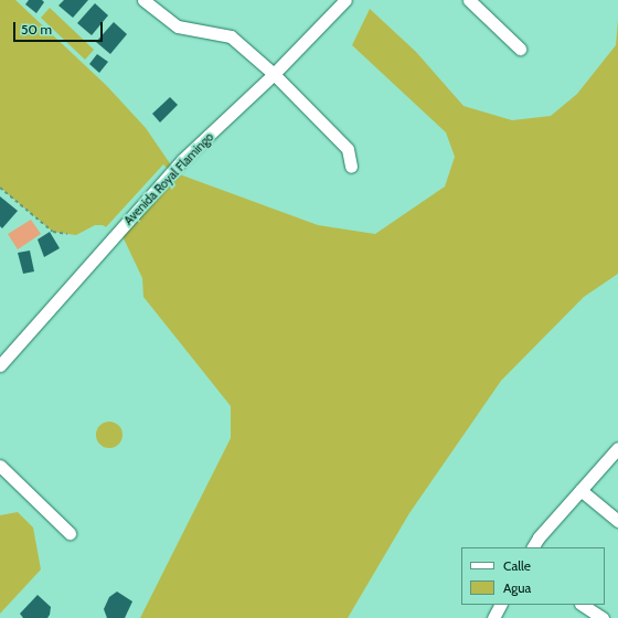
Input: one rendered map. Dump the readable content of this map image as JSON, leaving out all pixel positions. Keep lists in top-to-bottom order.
{
  "streets": {
    "street": ["Avenida Royal Flamingo"]
  },
  "legend": ["Calle", "Agua"],
  "scale_bar": "50 m"
}
